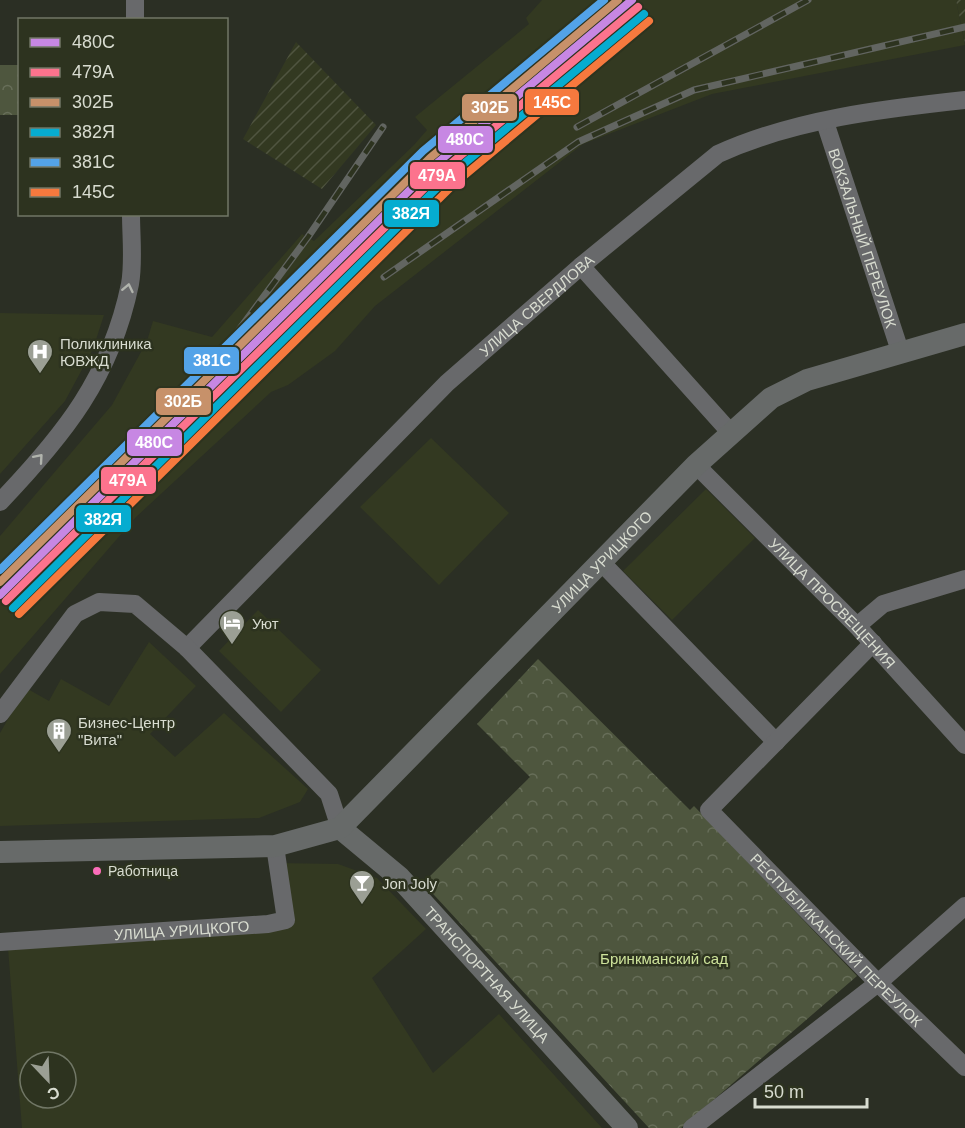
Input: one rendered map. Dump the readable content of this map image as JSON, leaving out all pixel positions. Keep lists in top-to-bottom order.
{
  "streets": {
    "main road": ["УЛИЦА УРИЦКОГО", "ТРАНСПОРТНАЯ УЛИЦА"],
    "street": [
      "ВОКЗАЛЬНЫЙ ПЕРЕУЛОК",
      "УЛИЦА СВЕРДЛОВА",
      "УЛИЦА ПРОСВЕЩЕНИЯ",
      "РЕСПУБЛИКАНСКИЙ ПЕРЕУЛОК"
    ]
  },
  "crossings": [
    ["ВОКЗАЛЬНЫЙ ПЕРЕУЛОК", "УЛИЦА СВЕРДЛОВА"],
    ["ВОКЗАЛЬНЫЙ ПЕРЕУЛОК", "УЛИЦА УРИЦКОГО"],
    ["УЛИЦА УРИЦКОГО", "УЛИЦА ПРОСВЕЩЕНИЯ"],
    ["УЛИЦА УРИЦКОГО", "ТРАНСПОРТНАЯ УЛИЦА"]
  ],
  "parks": ["Бринкманский сад"],
  "places": {
    "hospital": ["Поликлиника ЮВЖД"],
    "hotel": ["Уют"],
    "building": ["Бизнес-Центр \"Вита\""],
    "other": ["Работница"],
    "bar": ["Jon Joly"]
  },
  "lines": [
    "transit line 480С",
    "transit line 302Б",
    "transit line 381С",
    "transit line 479А",
    "transit line 382Я",
    "transit line 145С"
  ],
  "legend": [
    "480С",
    "479А",
    "302Б",
    "382Я",
    "381С",
    "145С"
  ],
  "scale_bar": "50 m",
  "north": "bottom right"
}
